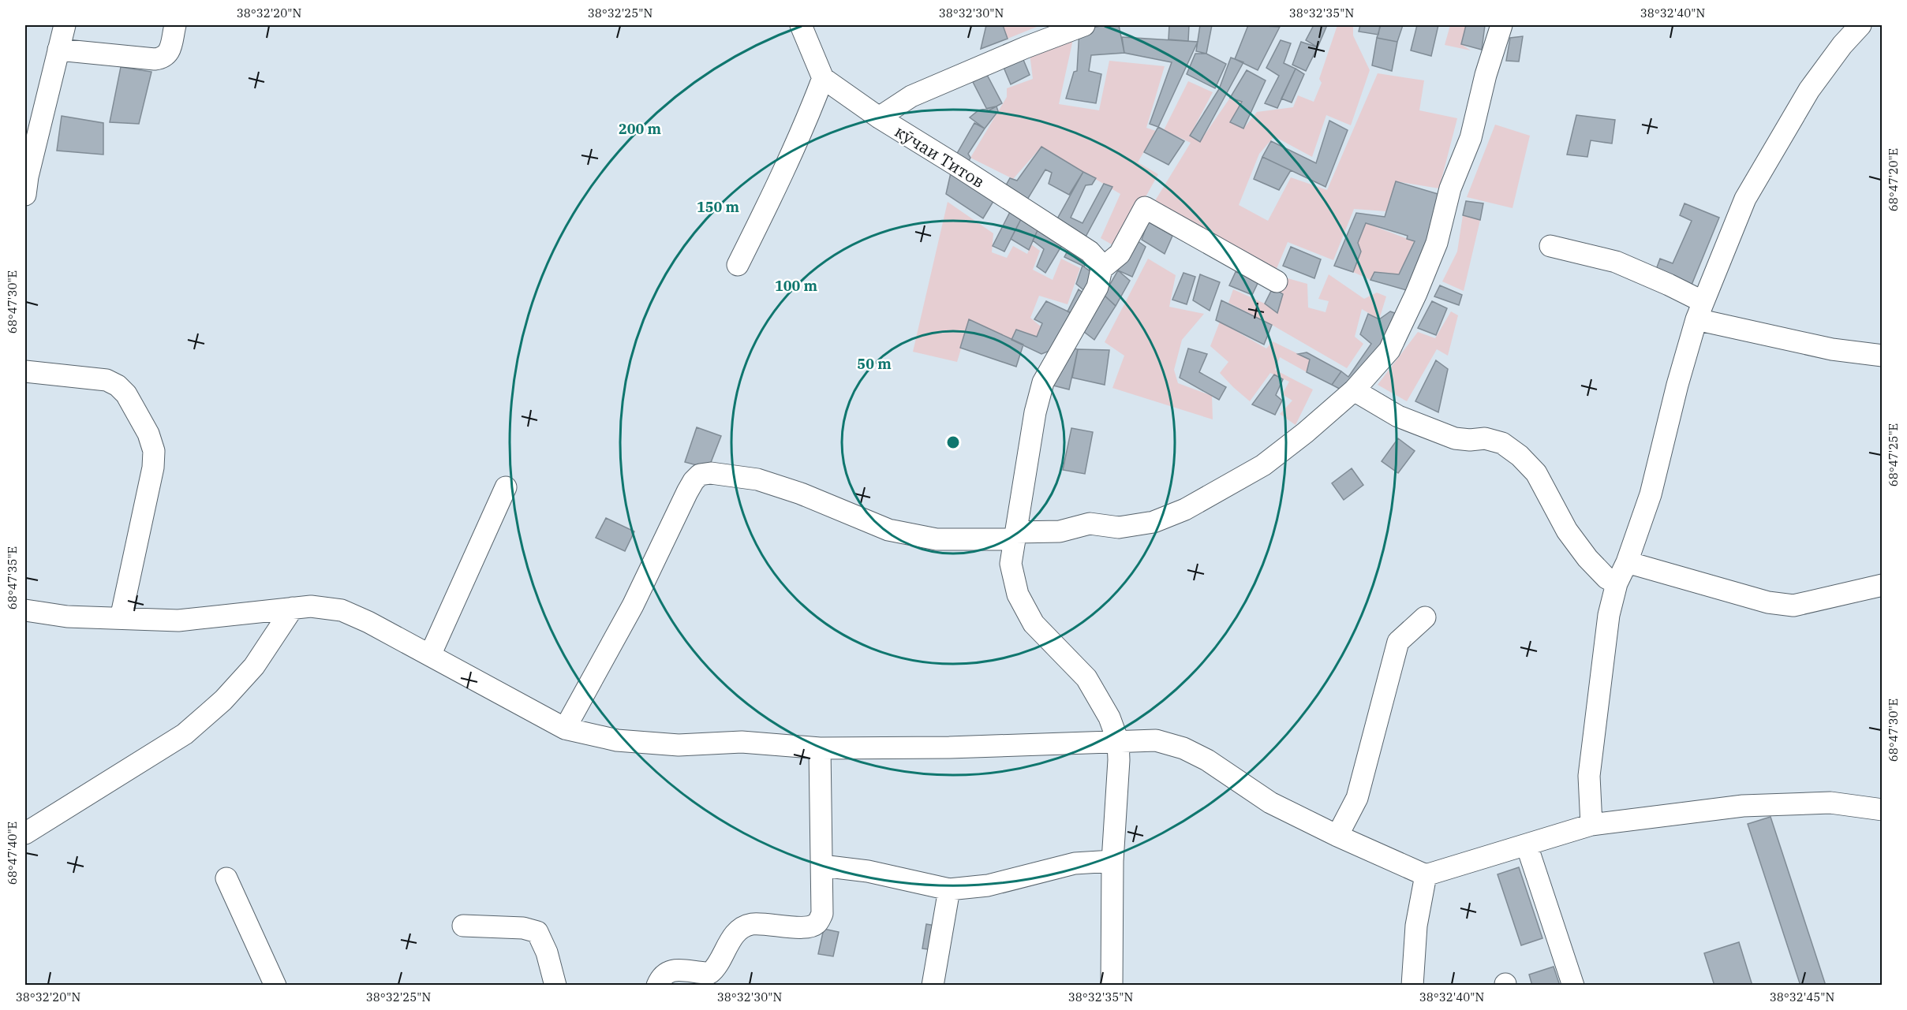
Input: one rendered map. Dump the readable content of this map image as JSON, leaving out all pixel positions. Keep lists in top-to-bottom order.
{
  "streets": {
    "street": ["кӯчаи Титов"]
  },
  "coordinates": [
    "38°32'20\"N",
    "38°32'25\"N",
    "38°32'30\"N",
    "38°32'35\"N",
    "38°32'40\"N",
    "68°47'20\"E",
    "68°47'30\"E",
    "68°47'25\"E",
    "68°47'35\"E",
    "68°47'40\"E",
    "38°32'45\"N"
  ],
  "rings": [
    "200 m",
    "150 m",
    "100 m",
    "50 m"
  ]
}
